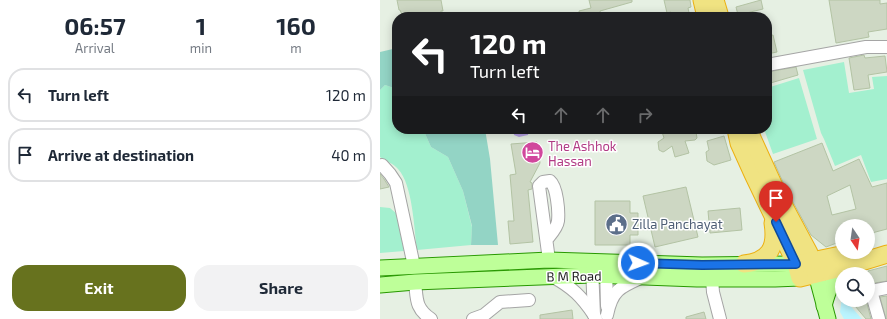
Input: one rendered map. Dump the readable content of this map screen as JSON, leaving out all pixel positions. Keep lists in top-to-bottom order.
{
  "streets": {
    "main road": ["B M Road"]
  },
  "places": {
    "hotel": ["The Ashhok Hassan"],
    "public building": ["Zilla Panchayat"]
  },
  "north": "bottom",
  "page": {
    "eta": [
      "06:57",
      "Arrival",
      "1",
      "min",
      "160",
      "m"
    ],
    "turn": ["120 m", "Turn left"],
    "list": [
      {
        "name": "Turn left",
        "value": "120 m"
      },
      {
        "name": "Arrive at destination",
        "value": "40 m"
      }
    ],
    "buttons": ["Exit", "Share"]
  }
}
